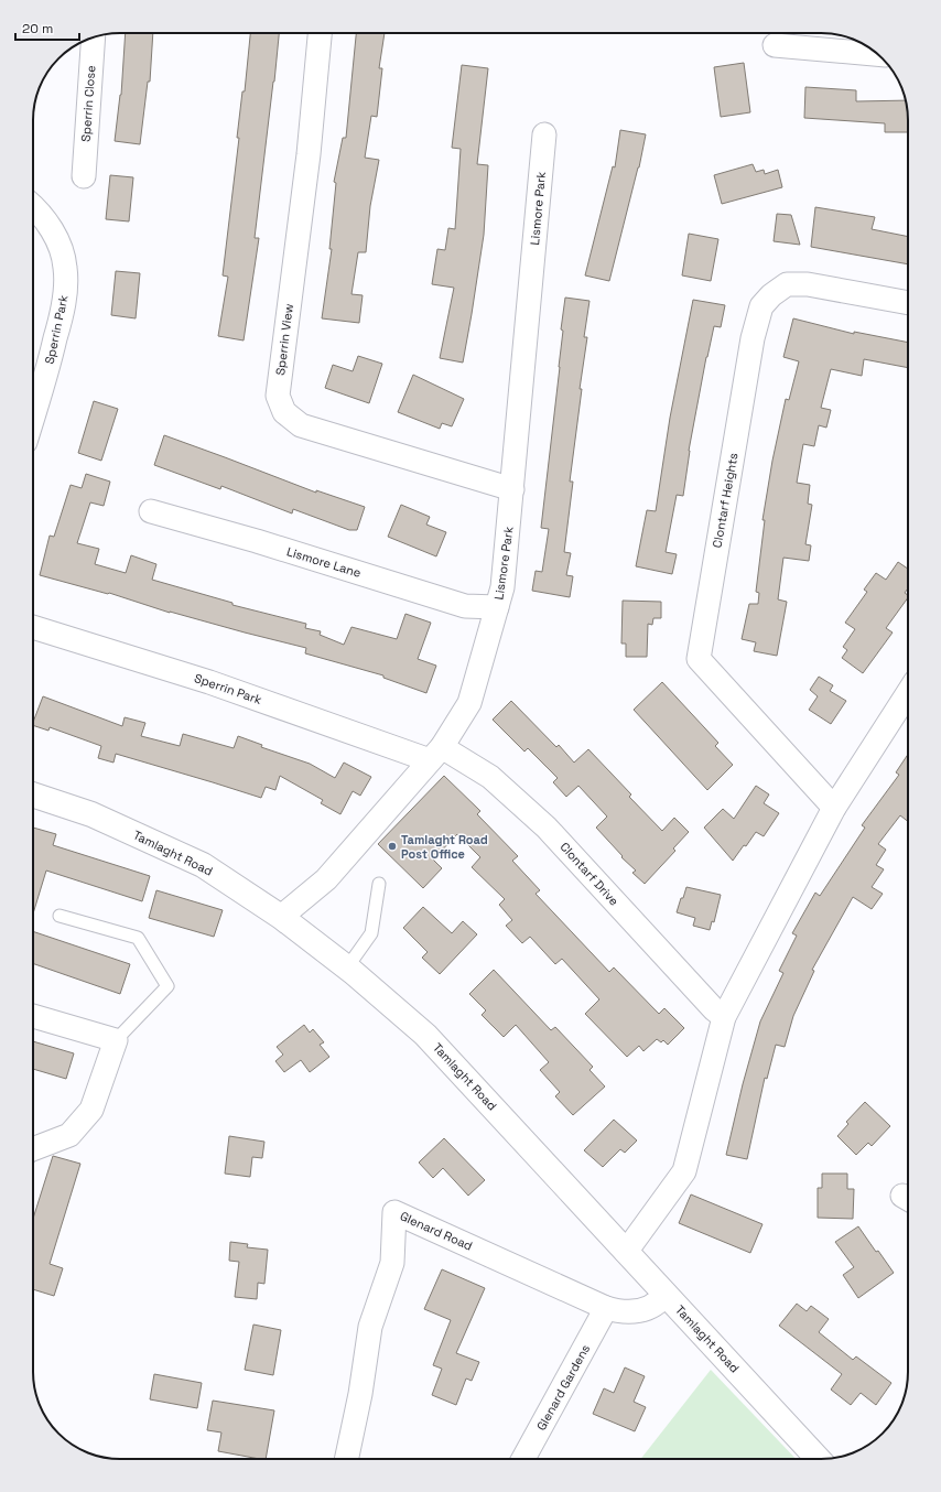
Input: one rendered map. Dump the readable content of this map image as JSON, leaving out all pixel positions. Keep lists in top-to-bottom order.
{
  "streets": {
    "street": [
      "Sperrin Close",
      "Lismore Park",
      "Sperrin Park",
      "Sperrin View",
      "Clontarf Heights",
      "Lismore Lane",
      "Tamlaght Road",
      "Clontarf Drive",
      "Glenard Road",
      "Glenard Gardens"
    ]
  },
  "crossings": [
    ["Lismore Park", "Sperrin Park"],
    ["Lismore Park", "Sperrin View"],
    ["Lismore Park", "Lismore Lane"],
    ["Lismore Park", "Tamlaght Road"],
    ["Lismore Park", "Clontarf Drive"],
    ["Sperrin Park", "Clontarf Drive"],
    ["Tamlaght Road", "Glenard Road"],
    ["Glenard Road", "Glenard Gardens"]
  ],
  "places": ["Tamlaght Road Post Office"],
  "scale_bar": "20 m"
}
